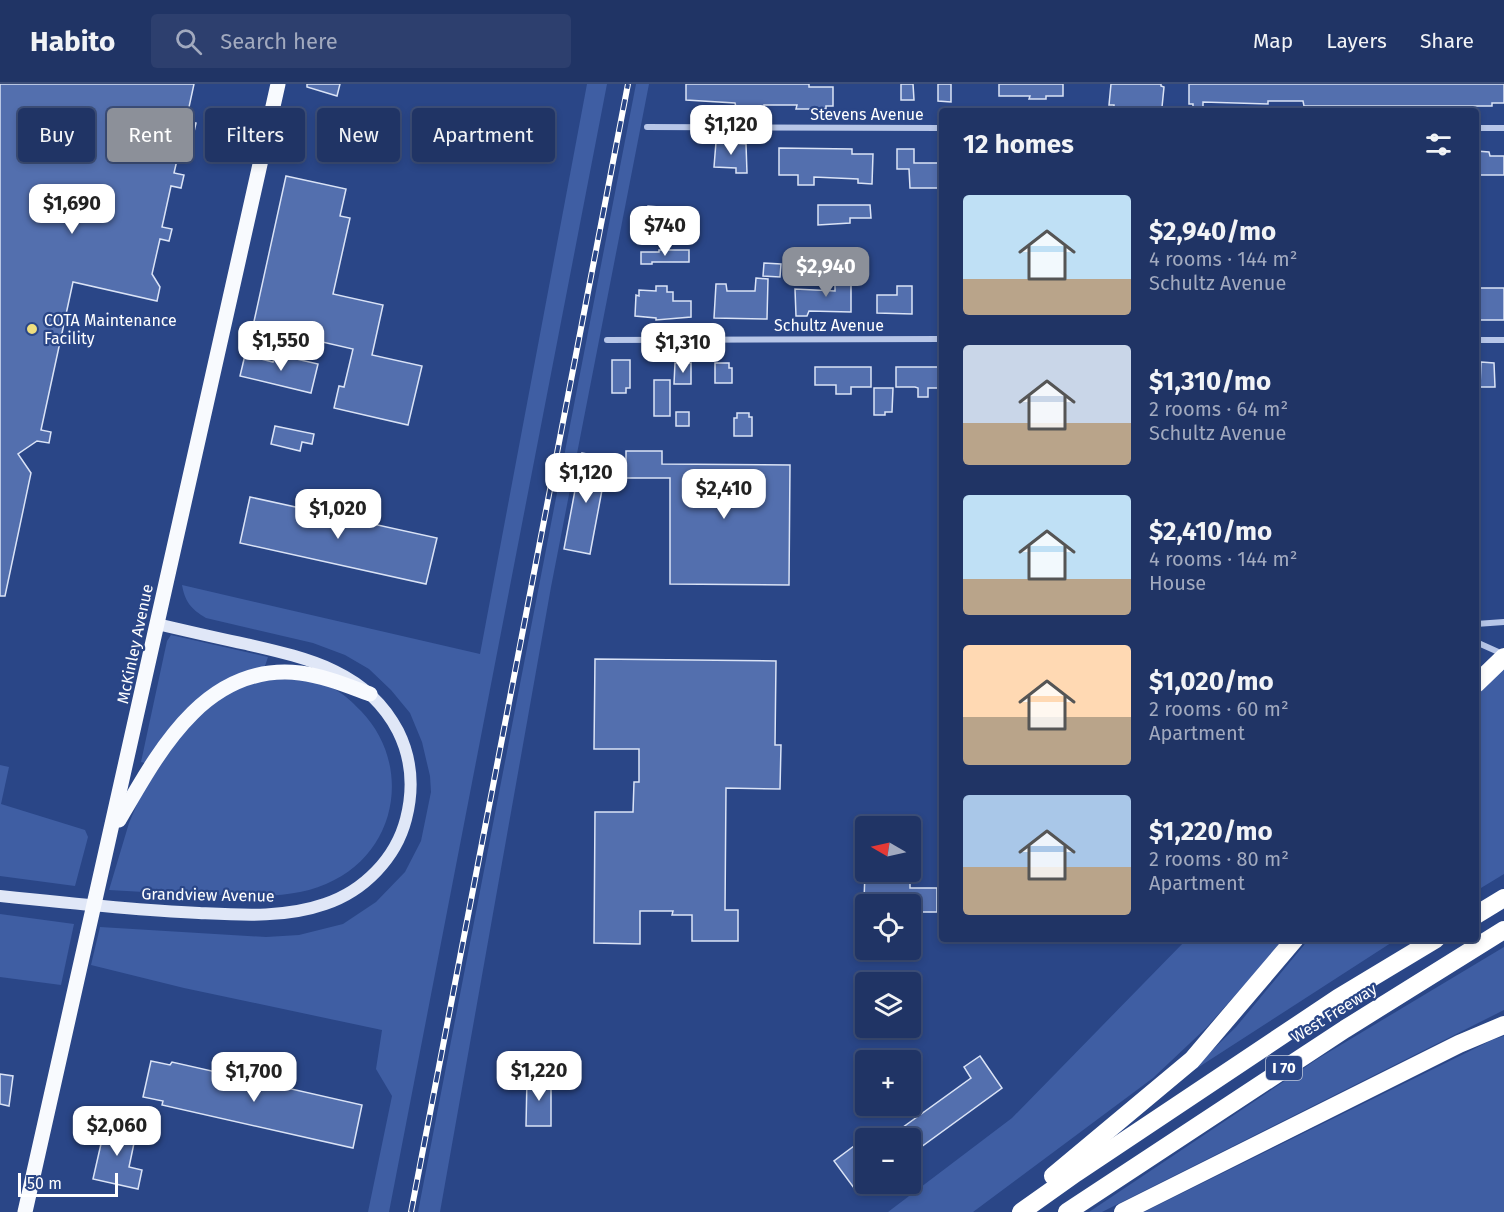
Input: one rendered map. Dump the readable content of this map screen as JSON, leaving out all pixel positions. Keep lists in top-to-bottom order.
{
  "streets": {
    "highway": ["West Freeway", "I 70"],
    "main road": ["McKinley Avenue", "Grandview Avenue"],
    "street": ["Stevens Avenue", "Schultz Avenue"]
  },
  "crossings": [
    ["McKinley Avenue", "Grandview Avenue"]
  ],
  "places": ["COTA Maintenance Facility"],
  "scale_bar": "50 m",
  "north": "left",
  "page": {
    "header": "Habito",
    "search": "Search here",
    "nav": ["Map", "Layers", "Share"],
    "price": [
      "$1,120",
      "$1,690",
      "$740",
      "$2,940",
      "$1,550",
      "$1,310",
      "$1,120",
      "$2,410",
      "$1,020",
      "$1,220",
      "$1,700",
      "$2,060"
    ],
    "chip": [
      "Buy",
      "Rent",
      "Filters",
      "New",
      "Apartment"
    ],
    "heading": "12 homes",
    "list": [
      {
        "name": "$2,940/mo",
        "note": "4 rooms · 144 m² · Schultz Avenue"
      },
      {
        "name": "$1,310/mo",
        "note": "2 rooms · 64 m² · Schultz Avenue"
      },
      {
        "name": "$2,410/mo",
        "note": "4 rooms · 144 m² · House"
      },
      {
        "name": "$1,020/mo",
        "note": "2 rooms · 60 m² · Apartment"
      },
      {
        "name": "$1,220/mo",
        "note": "2 rooms · 80 m² · Apartment"
      }
    ],
    "map_buttons": ["+", "−"],
    "scale": "50 m"
  }
}
